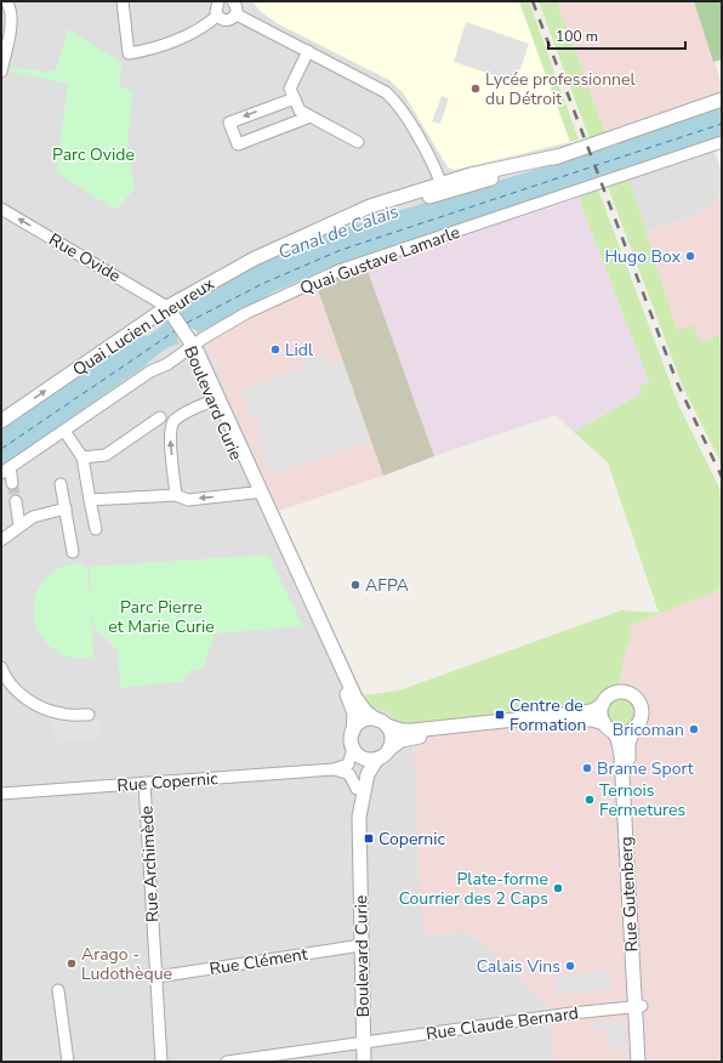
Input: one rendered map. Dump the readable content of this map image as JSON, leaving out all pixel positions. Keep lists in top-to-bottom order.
{
  "streets": {
    "street": [
      "Rue Ovide",
      "Quai Gustave Lamarle",
      "Quai Lucien Lheureux",
      "Boulevard Curie",
      "Rue Copernic",
      "Rue Archimède",
      "Rue Gutenberg",
      "Rue Clément",
      "Rue Claude Bernard"
    ]
  },
  "crossings": [
    ["Rue Ovide", "Quai Lucien Lheureux"],
    ["Rue Ovide", "Boulevard Curie"],
    ["Quai Gustave Lamarle", "Boulevard Curie"],
    ["Quai Lucien Lheureux", "Boulevard Curie"],
    ["Boulevard Curie", "Rue Clément"],
    ["Boulevard Curie", "Rue Claude Bernard"],
    ["Rue Copernic", "Rue Archimède"],
    ["Rue Archimède", "Rue Clément"],
    ["Rue Gutenberg", "Rue Claude Bernard"]
  ],
  "one_way": ["Rue Ovide"],
  "water": ["Canal de Calais"],
  "parks": ["Parc Ovide", "Parc Pierre et Marie Curie"],
  "places": {
    "other": [
      "Lycée professionnel du Détroit",
      "Hugo Box",
      "Lidl",
      "AFPA",
      "Bricoman",
      "Brame Sport",
      "Ternois Fermetures",
      "Plate-forme Courrier des 2 Caps",
      "Arago - Ludothèque",
      "Calais Vins"
    ],
    "transit": ["Centre de Formation", "Copernic"]
  },
  "scale_bar": "100 m"
}
